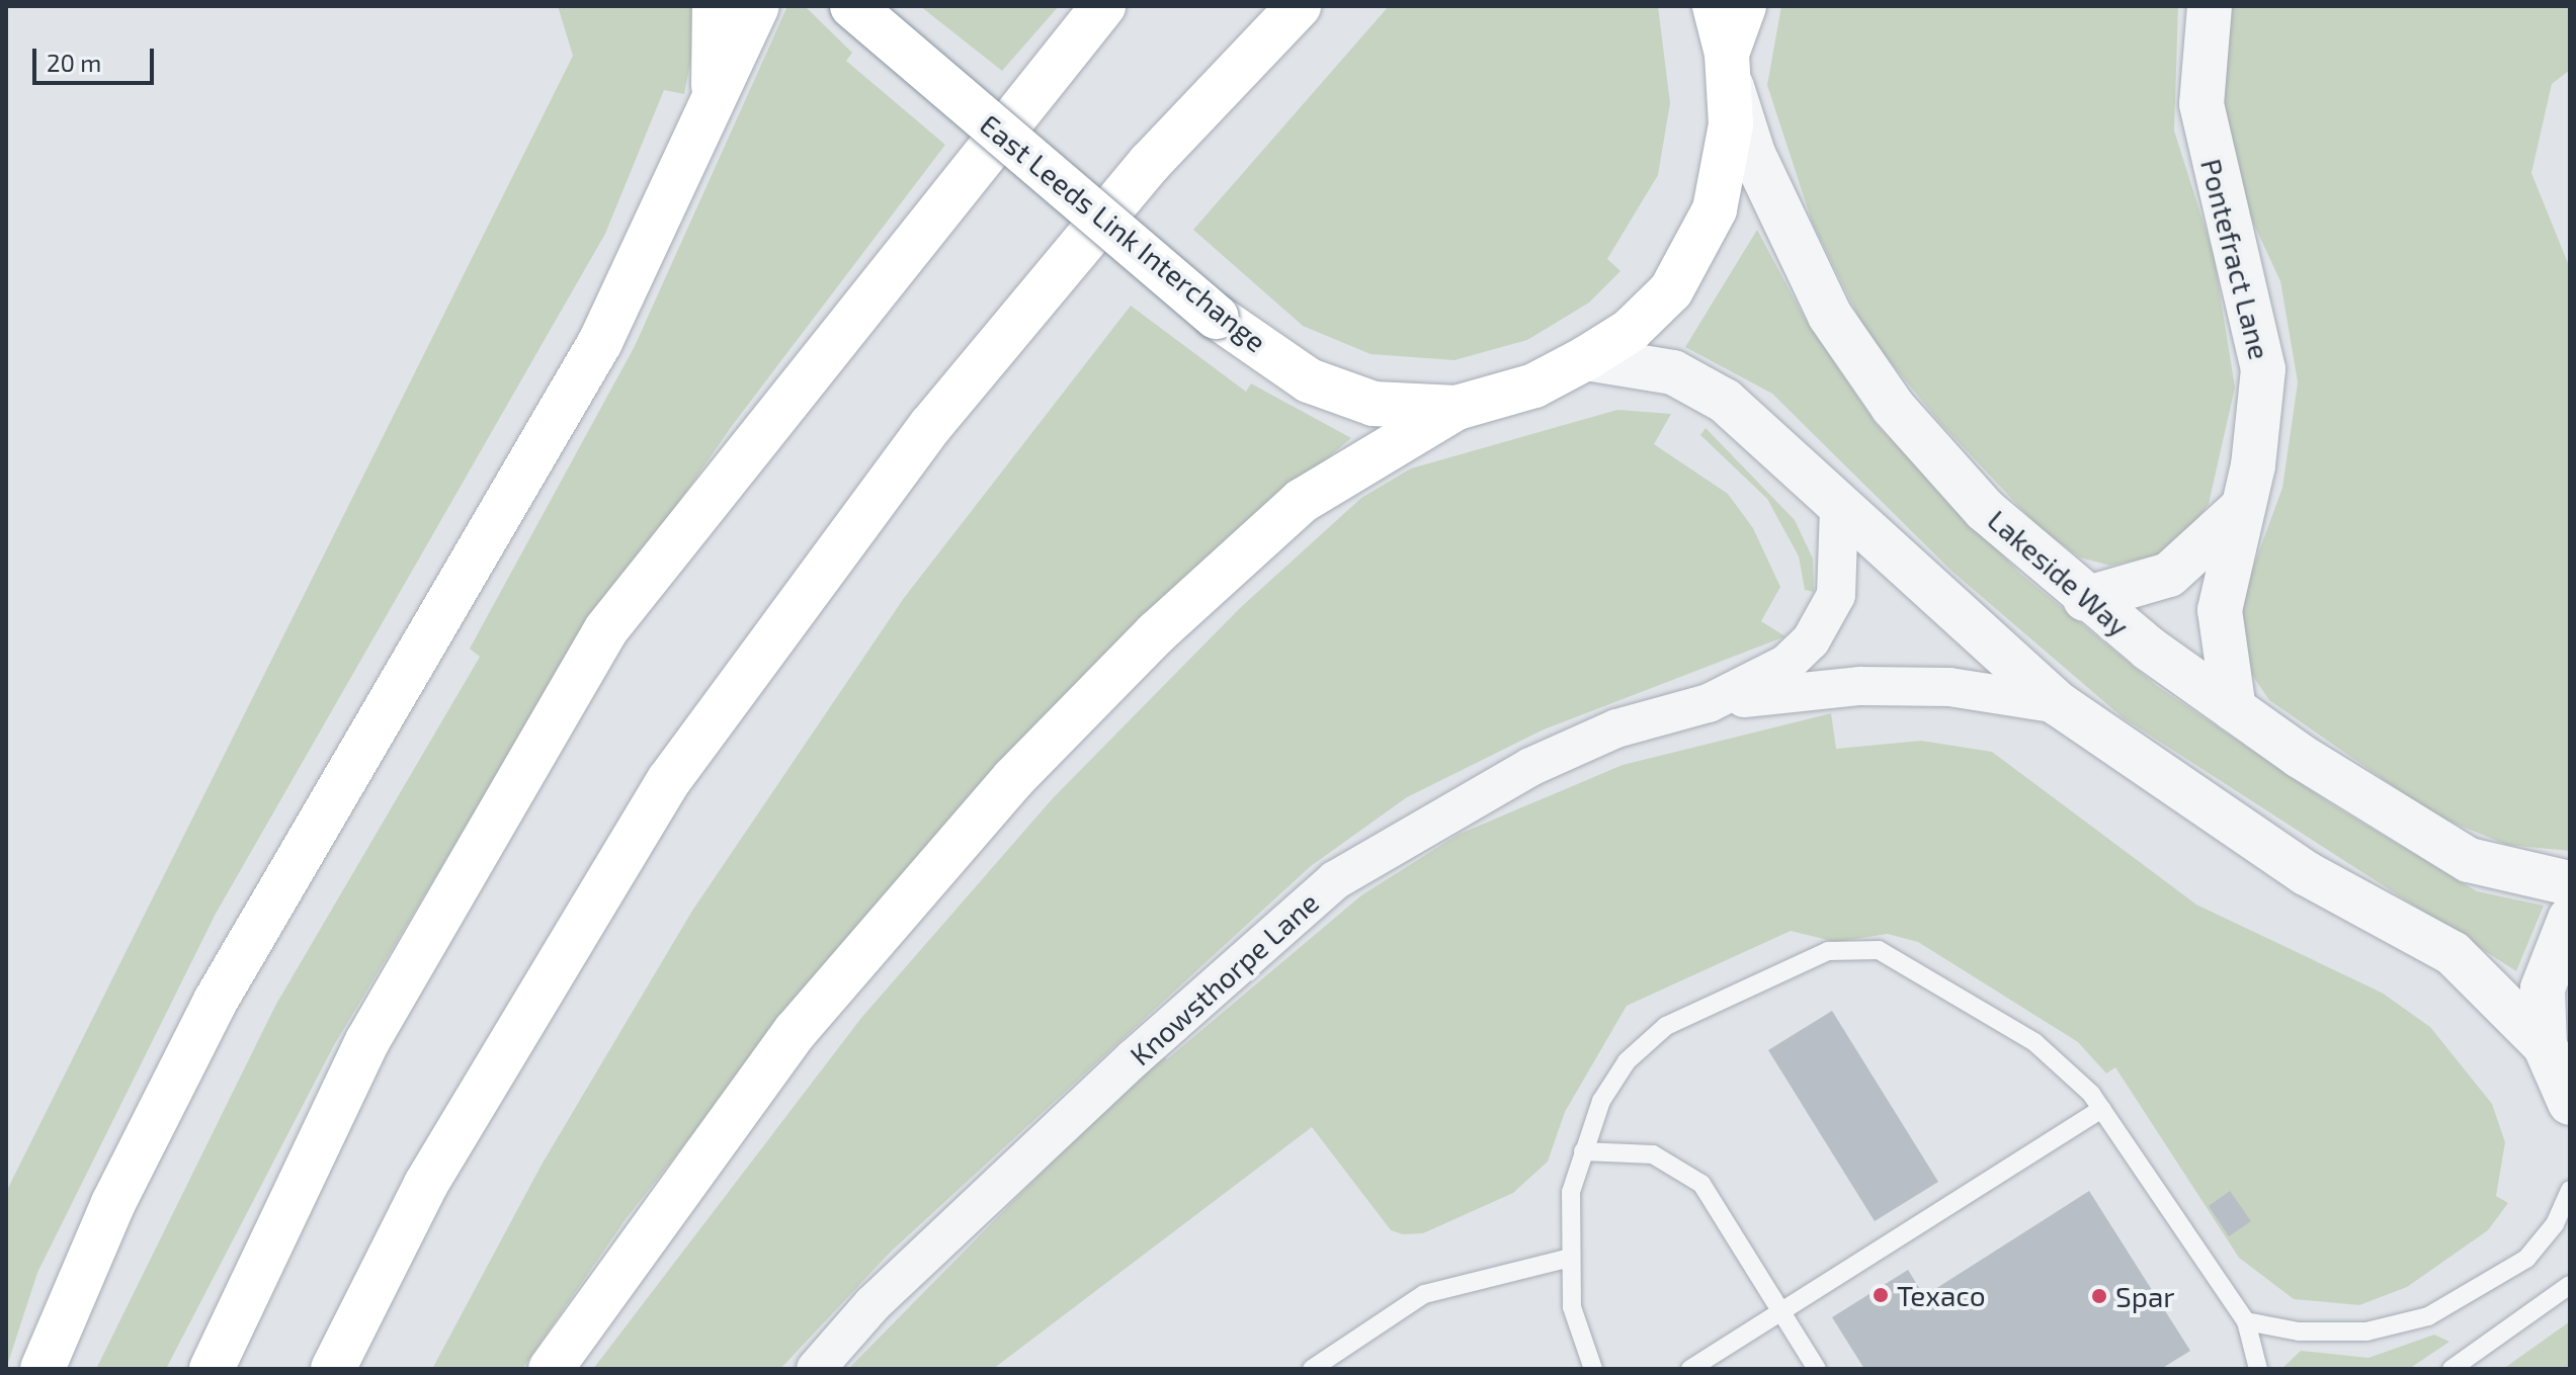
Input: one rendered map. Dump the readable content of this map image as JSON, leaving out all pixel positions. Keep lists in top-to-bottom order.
{
  "streets": {
    "highway": ["East Leeds Link Interchange"],
    "street": ["Pontefract Lane", "Lakeside Way", "Knowsthorpe Lane"]
  },
  "crossings": [
    ["East Leeds Link Interchange", "Lakeside Way"],
    ["Pontefract Lane", "Lakeside Way"]
  ],
  "places": ["Texaco", "Spar"],
  "scale_bar": "20 m"
}
